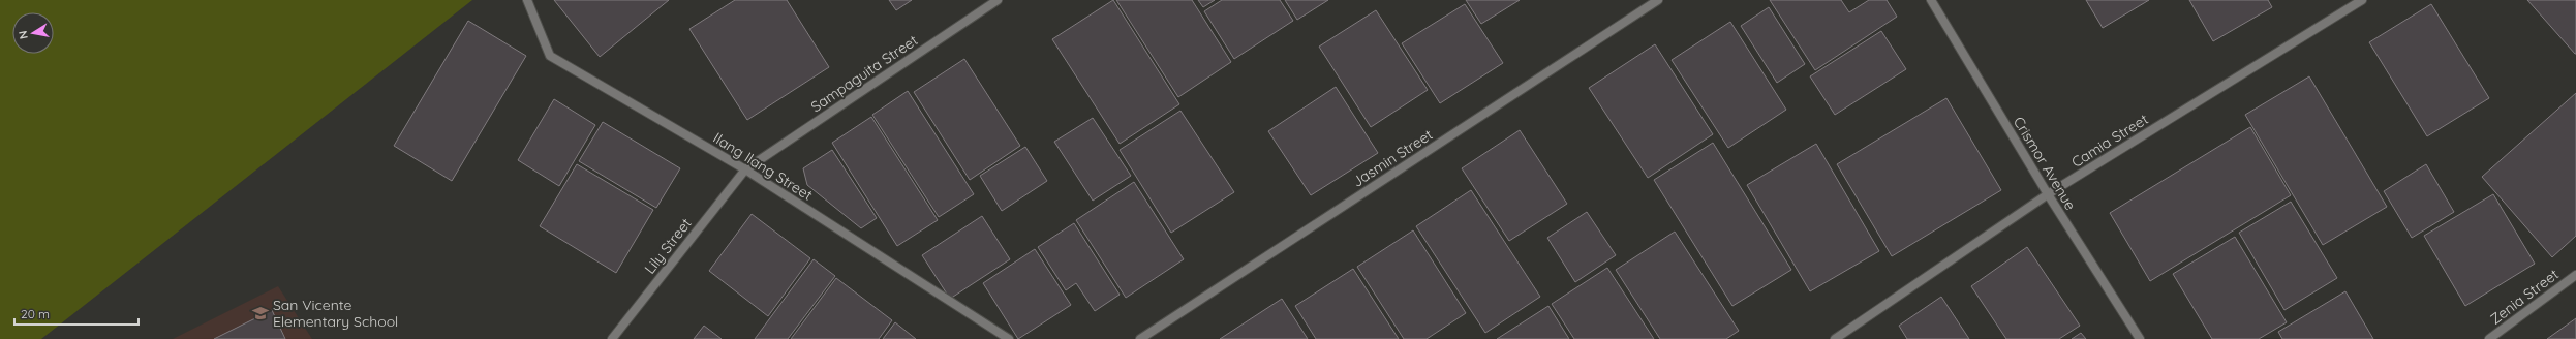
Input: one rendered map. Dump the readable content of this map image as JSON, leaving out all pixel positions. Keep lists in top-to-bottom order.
{
  "streets": {
    "street": [
      "Sampaguita Street",
      "Camia Street",
      "Jasmin Street",
      "Crismor Avenue",
      "Ilang Ilang Street",
      "Lily Street",
      "Zenia Street"
    ]
  },
  "crossings": [
    ["Sampaguita Street", "Ilang Ilang Street"],
    ["Sampaguita Street", "Lily Street"],
    ["Camia Street", "Crismor Avenue"],
    ["Ilang Ilang Street", "Lily Street"]
  ],
  "places": {
    "school or university": ["San Vicente Elementary School"]
  },
  "scale_bar": "20 m",
  "north": "left"
}
